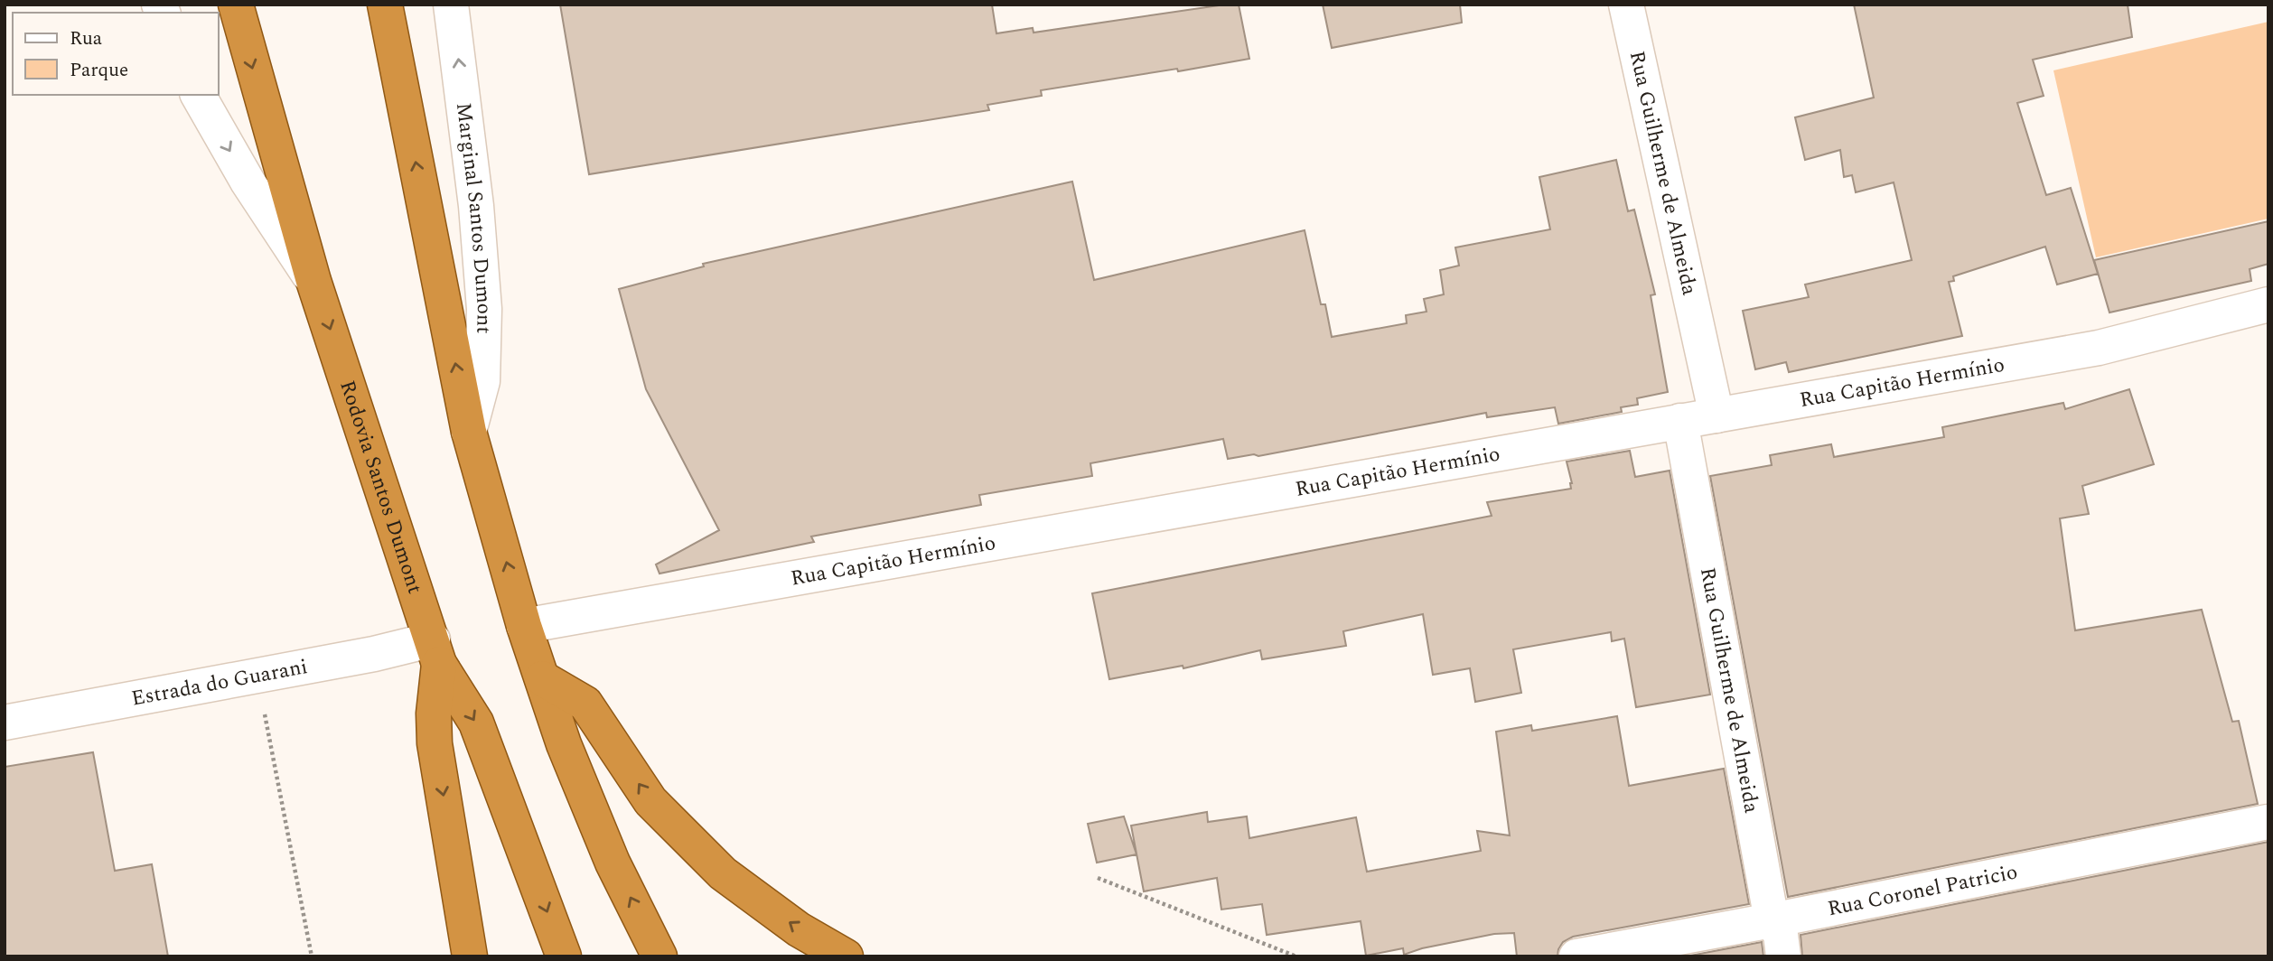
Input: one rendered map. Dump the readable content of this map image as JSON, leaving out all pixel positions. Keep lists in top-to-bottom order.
{
  "streets": {
    "highway": ["Rodovia Santos Dumont"],
    "street": [
      "Rua Guilherme de Almeida",
      "Marginal Santos Dumont",
      "Rua Capitão Hermínio",
      "Estrada do Guarani",
      "Rua Coronel Patricio"
    ]
  },
  "crossings": [
    ["Rua Guilherme de Almeida", "Rua Capitão Hermínio"],
    ["Rua Guilherme de Almeida", "Rua Coronel Patricio"],
    ["Rodovia Santos Dumont", "Estrada do Guarani"]
  ],
  "one_way": ["Marginal Santos Dumont"],
  "legend": ["Rua", "Parque"]
}
